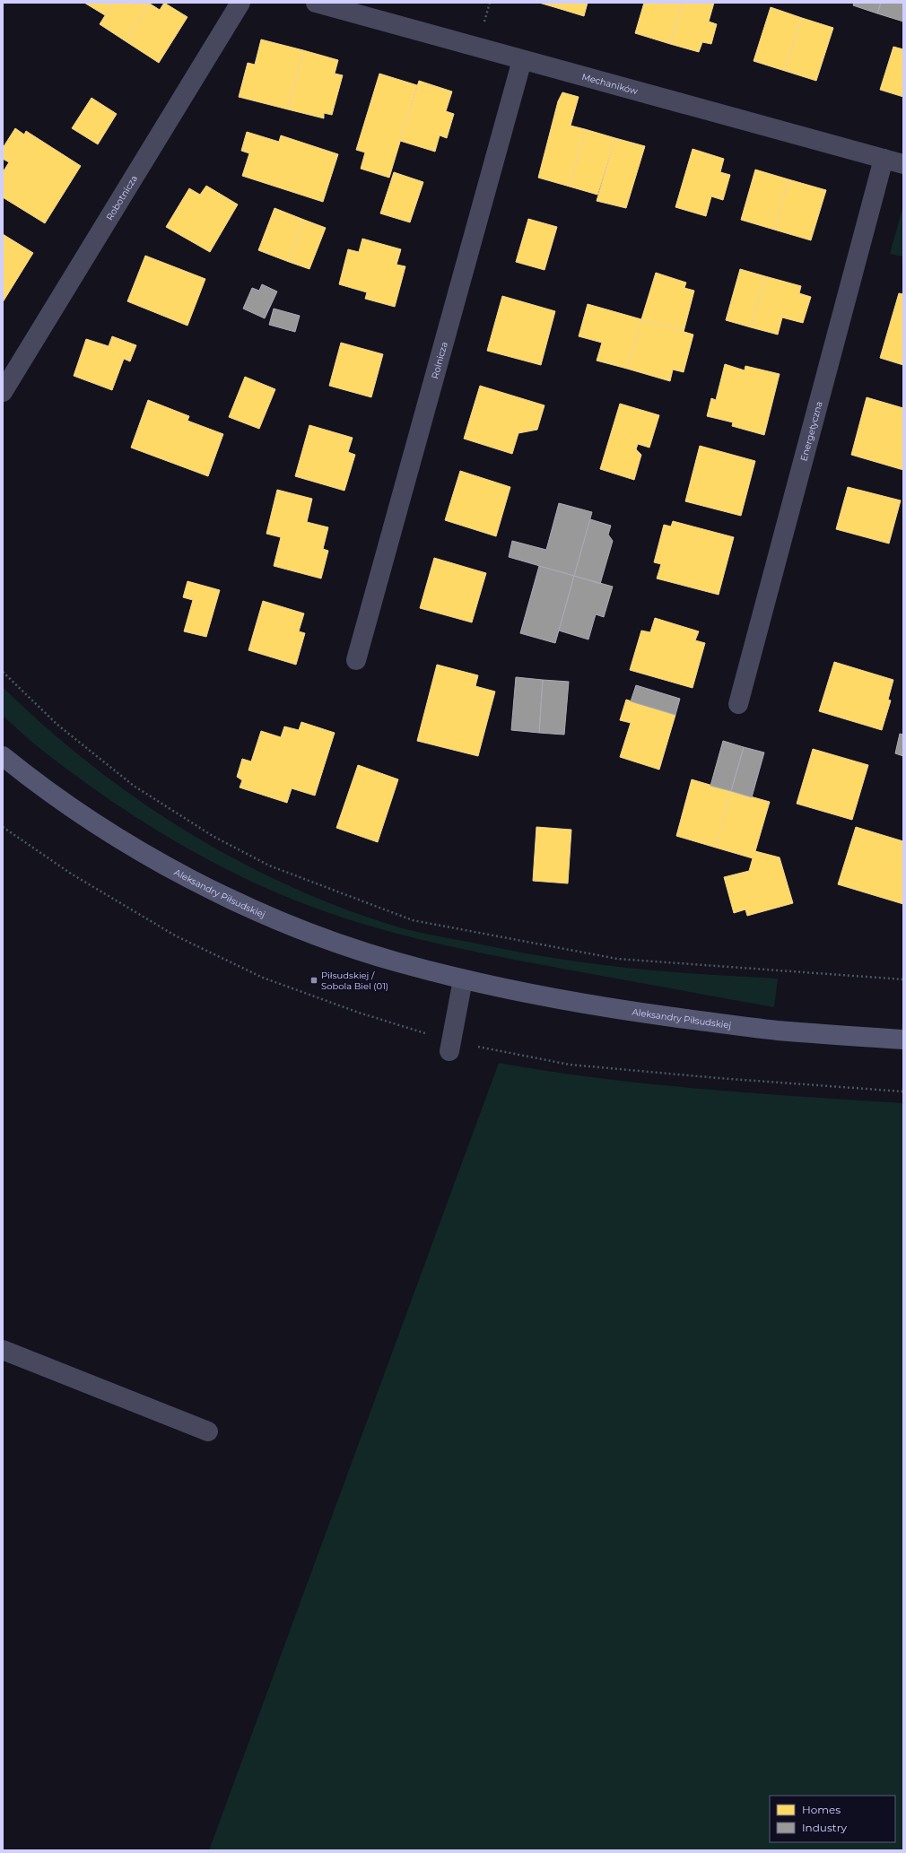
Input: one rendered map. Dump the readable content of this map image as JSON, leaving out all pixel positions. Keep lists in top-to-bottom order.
{
  "streets": {
    "street": [
      "Mechaników",
      "Robotnicza",
      "Rolnicza",
      "Energetyczna",
      "Aleksandry Piłsudskiej"
    ]
  },
  "crossings": [
    ["Mechaników", "Rolnicza"],
    ["Mechaników", "Energetyczna"]
  ],
  "places": {
    "transit": ["Piłsudskiej / Sobola Biel (01)"]
  },
  "legend": ["Homes", "Industry"]
}
